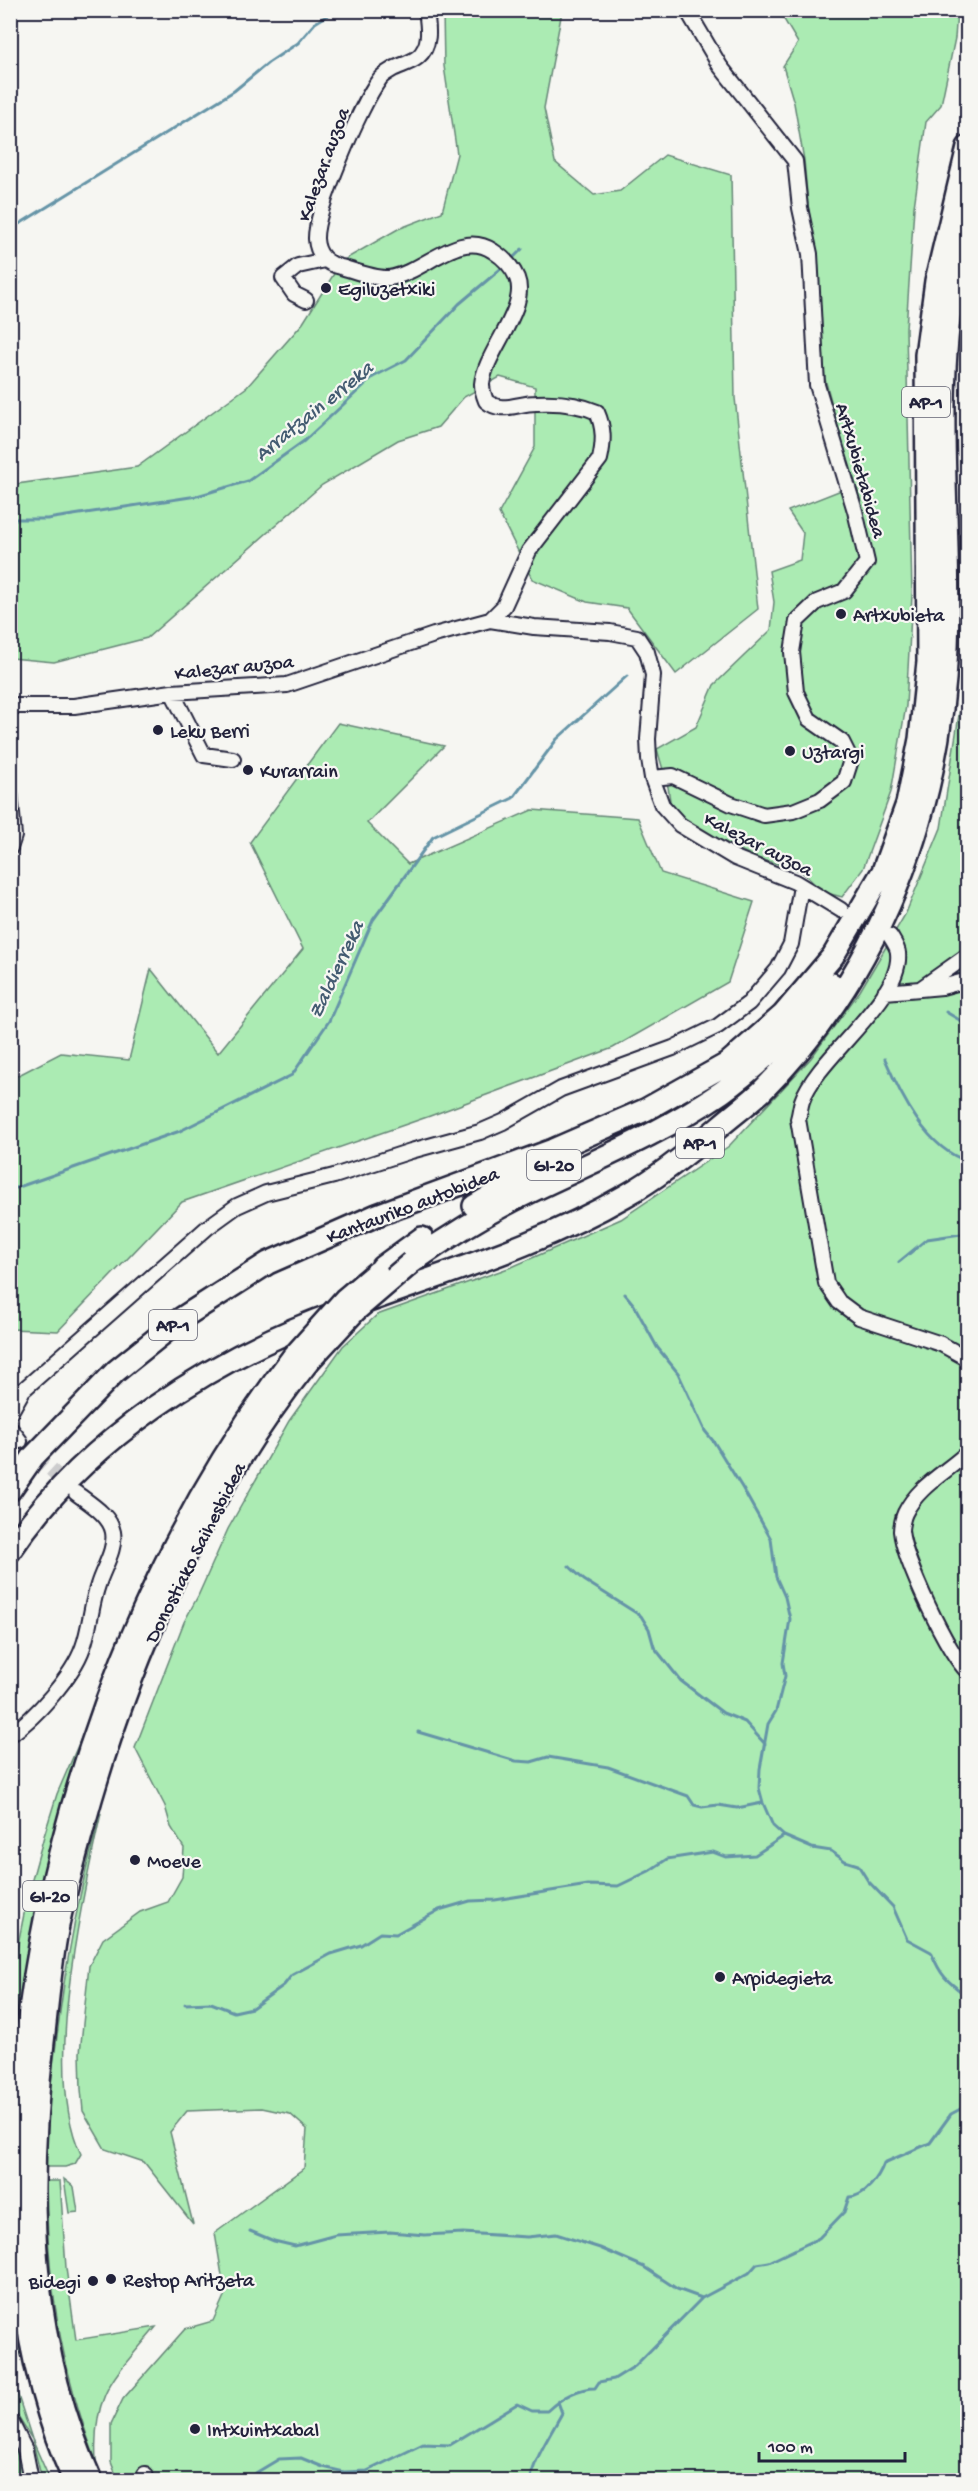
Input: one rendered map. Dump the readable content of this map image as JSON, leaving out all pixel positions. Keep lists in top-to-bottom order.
{
  "streets": {
    "highway": [
      "AP-1",
      "GI-20",
      "Kantauriko autobidea",
      "Donostiako Saihesbidea"
    ],
    "street": ["Kalezar auzoa", "Artxubietabidea"]
  },
  "crossings": [
    ["Kalezar auzoa", "Artxubietabidea"],
    ["AP-1", "Donostiako Saihesbidea"],
    ["Kantauriko autobidea", "Donostiako Saihesbidea"]
  ],
  "water": ["Arratzain erreka", "Zaldierreka"],
  "places": [
    "Egiluzetxiki",
    "Artxubieta",
    "Leku Berri",
    "Uztargi",
    "Kurarrain",
    "Moeve",
    "Arpidegieta",
    "Restop Aritzeta",
    "Bidegi",
    "Intxuintxabal"
  ],
  "scale_bar": "100 m"
}
